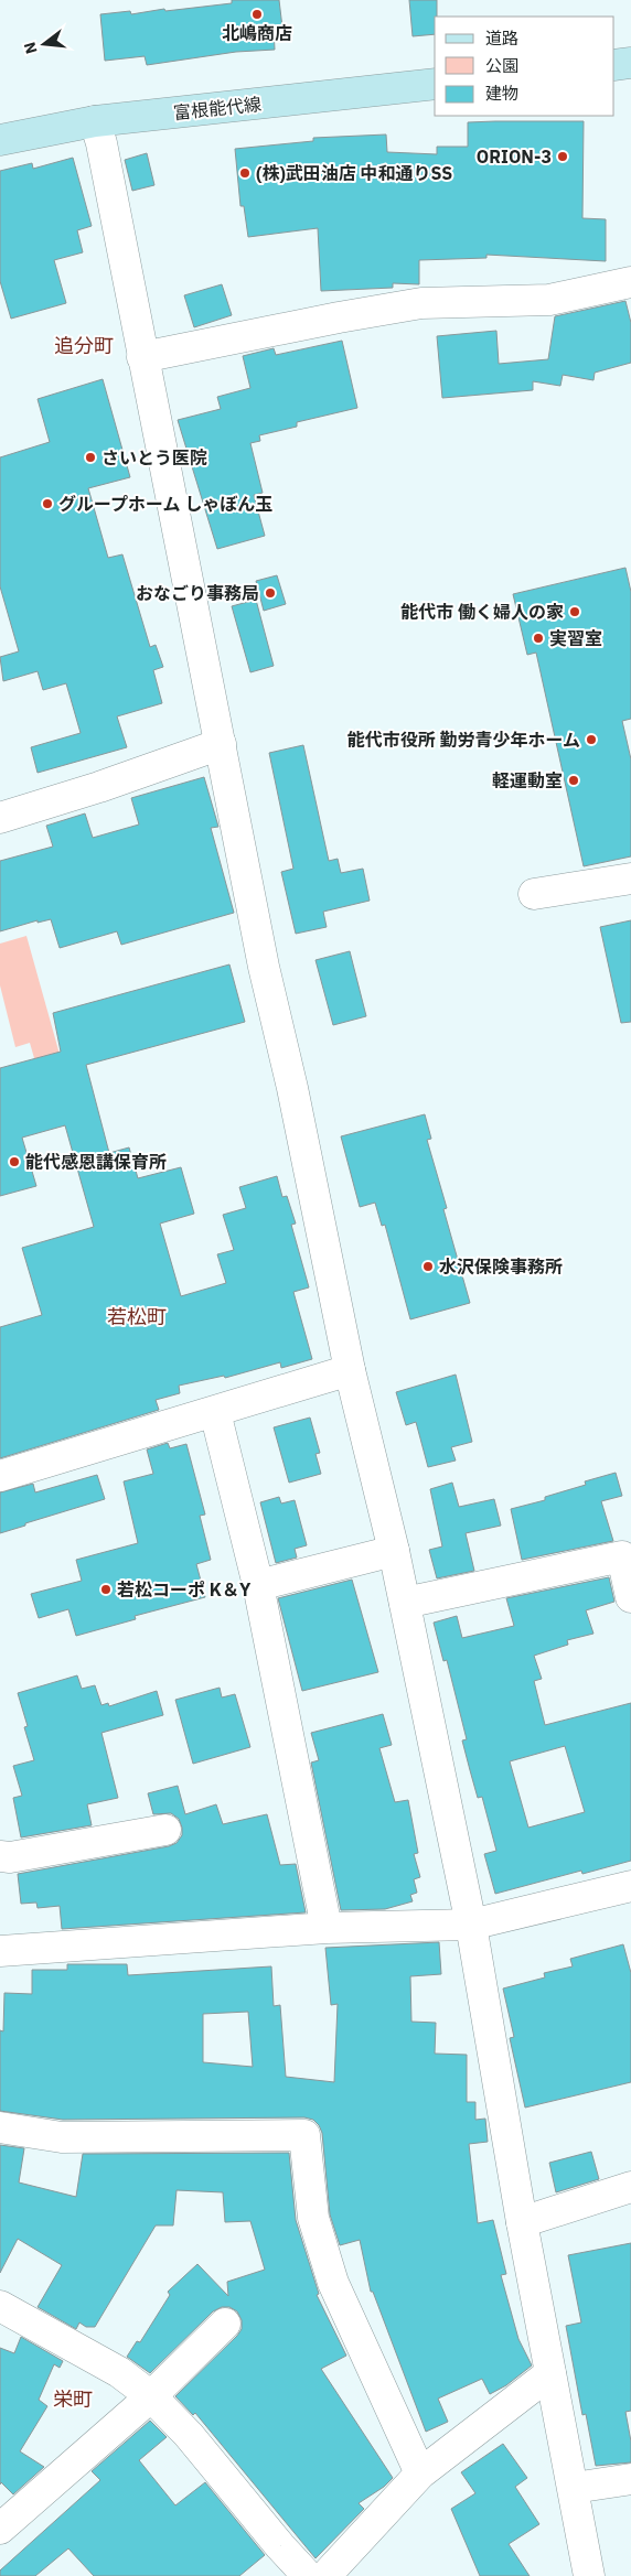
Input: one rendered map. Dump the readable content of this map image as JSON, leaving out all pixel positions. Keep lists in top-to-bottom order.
{
  "streets": {
    "main road": ["富根能代線"]
  },
  "districts": ["追分町", "若松町", "栄町"],
  "places": [
    "北嶋商店",
    "ORION-3",
    "(株)武田油店 中和通りSS",
    "さいとう医院",
    "グループホーム しゃぼん玉",
    "おなごり事務局",
    "能代市 働く婦人の家",
    "実習室",
    "能代市役所 勤労青少年ホーム",
    "軽運動室",
    "能代感恩講保育所",
    "水沢保険事務所",
    "若松コーポ K＆Y"
  ],
  "legend": ["道路", "公園", "建物"],
  "north": "left"
}
